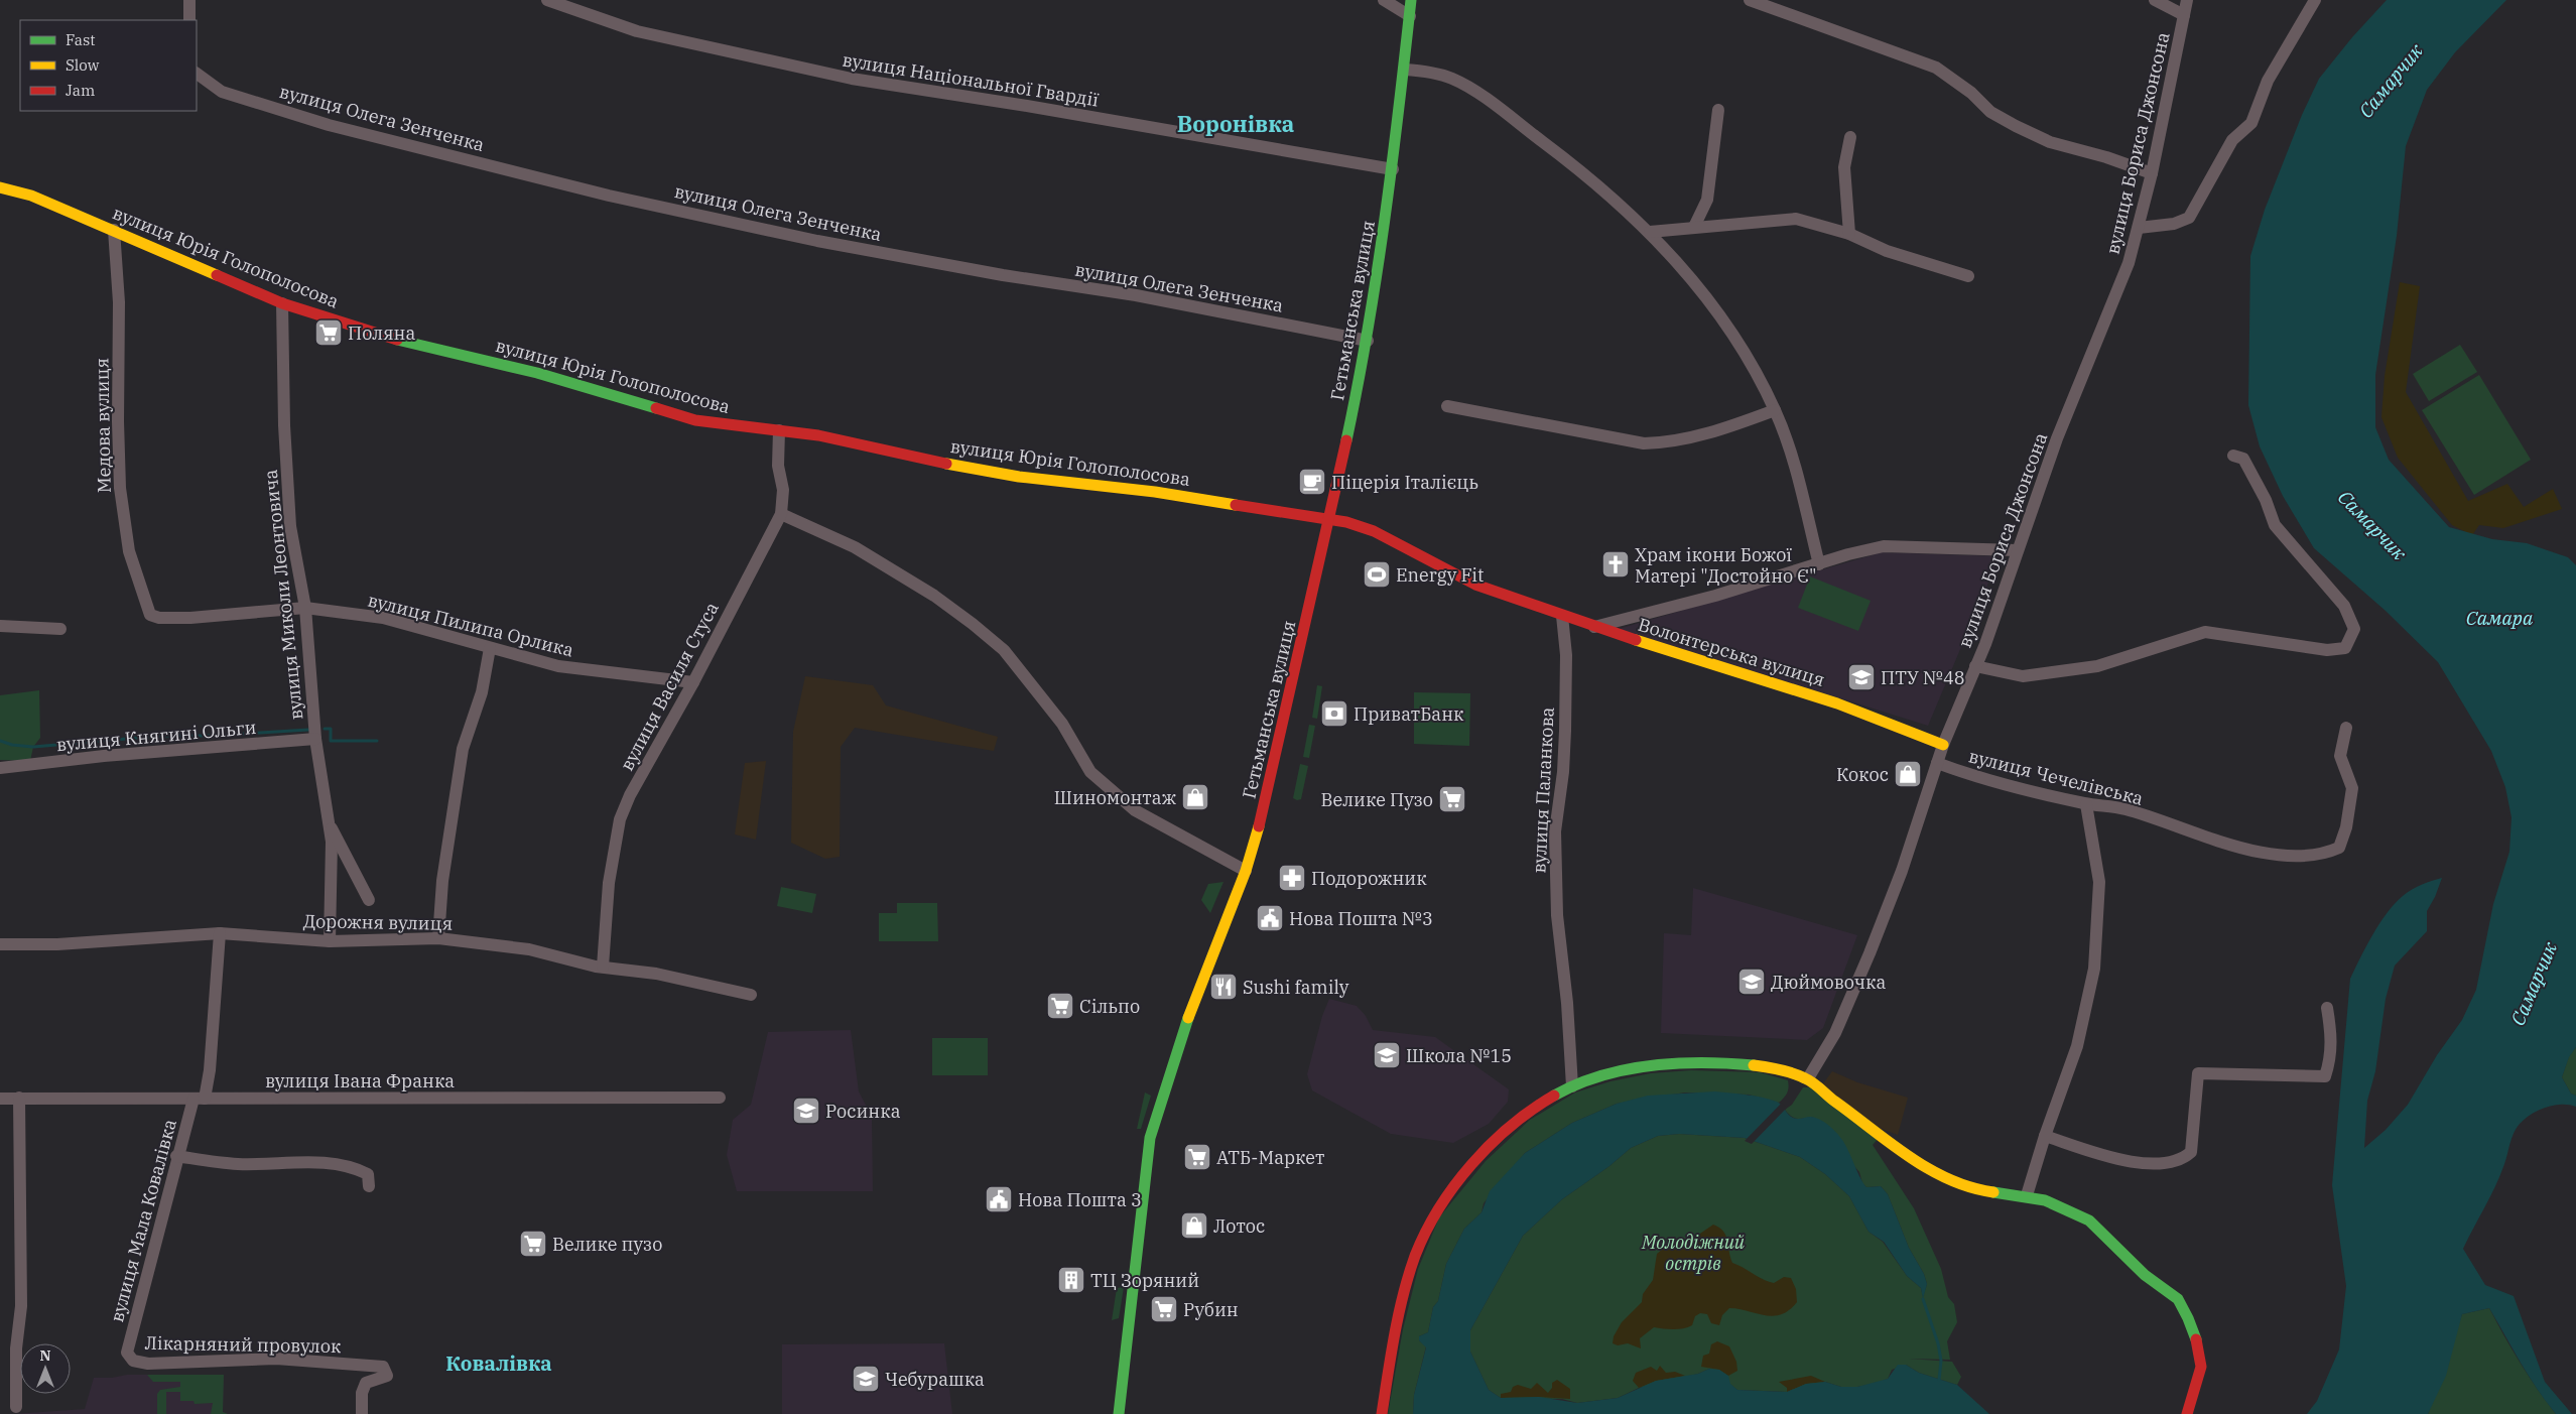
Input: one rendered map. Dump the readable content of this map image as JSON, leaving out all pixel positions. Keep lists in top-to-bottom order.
{
  "streets": {
    "main road": ["вулиця Юрія Голополосова", "Гетьманська вулиця", "Волонтерська вулиця"],
    "street": [
      "вулиця Національної Гвардії",
      "вулиця Олега Зенченка",
      "вулиця Бориса Джонсона",
      "Медова вулиця",
      "вулиця Миколи Леонтовича",
      "вулиця Пилипа Орлика",
      "вулиця Василя Стуса",
      "вулиця Княгині Ольги",
      "вулиця Чечелівська",
      "вулиця Паланкова",
      "Дорожня вулиця",
      "вулиця Івана Франка",
      "вулиця Мала Ковалівка",
      "Лікарняний провулок"
    ]
  },
  "crossings": [
    ["вулиця Національної Гвардії", "Гетьманська вулиця"],
    ["вулиця Олега Зенченка", "Гетьманська вулиця"],
    ["вулиця Бориса Джонсона", "Волонтерська вулиця"],
    ["вулиця Бориса Джонсона", "вулиця Чечелівська"],
    ["вулиця Юрія Голополосова", "Гетьманська вулиця"],
    ["вулиця Юрія Голополосова", "Медова вулиця"],
    ["вулиця Юрія Голополосова", "вулиця Миколи Леонтовича"],
    ["вулиця Юрія Голополосова", "Волонтерська вулиця"],
    ["вулиця Юрія Голополосова", "вулиця Василя Стуса"],
    ["Гетьманська вулиця", "Волонтерська вулиця"],
    ["Медова вулиця", "вулиця Пилипа Орлика"],
    ["вулиця Миколи Леонтовича", "вулиця Пилипа Орлика"],
    ["вулиця Миколи Леонтовича", "вулиця Княгині Ольги"],
    ["вулиця Миколи Леонтовича", "Дорожня вулиця"],
    ["вулиця Пилипа Орлика", "вулиця Василя Стуса"],
    ["Волонтерська вулиця", "вулиця Паланкова"],
    ["вулиця Василя Стуса", "Дорожня вулиця"],
    ["Дорожня вулиця", "вулиця Мала Ковалівка"],
    ["вулиця Івана Франка", "вулиця Мала Ковалівка"],
    ["вулиця Мала Ковалівка", "Лікарняний провулок"]
  ],
  "districts": ["Воронівка", "Ковалівка"],
  "water": ["Самарчик", "Самара"],
  "parks": ["Молодіжний острів"],
  "places": {
    "supermarket": [
      "Поляна",
      "Велике Пузо",
      "Сільпо",
      "АТБ-Маркет",
      "Велике пузо",
      "Рубин"
    ],
    "cafe": ["Піцерія Італієць"],
    "church": ["Храм ікони Божої Матері \"Достойно Є\""],
    "sports": ["Energy Fit"],
    "school or university": [
      "ПТУ №48",
      "Дюймовочка",
      "Школа №15",
      "Росинка",
      "Чебурашка"
    ],
    "bank": ["ПриватБанк"],
    "shop": ["Кокос", "Шиномонтаж", "Лотос"],
    "pharmacy": ["Подорожник"],
    "public building": ["Нова Пошта №3", "Нова Пошта 3"],
    "restaurant": ["Sushi family"],
    "building": ["ТЦ Зоряний"]
  },
  "legend": ["Fast", "Slow", "Jam"],
  "north": "top"
}
